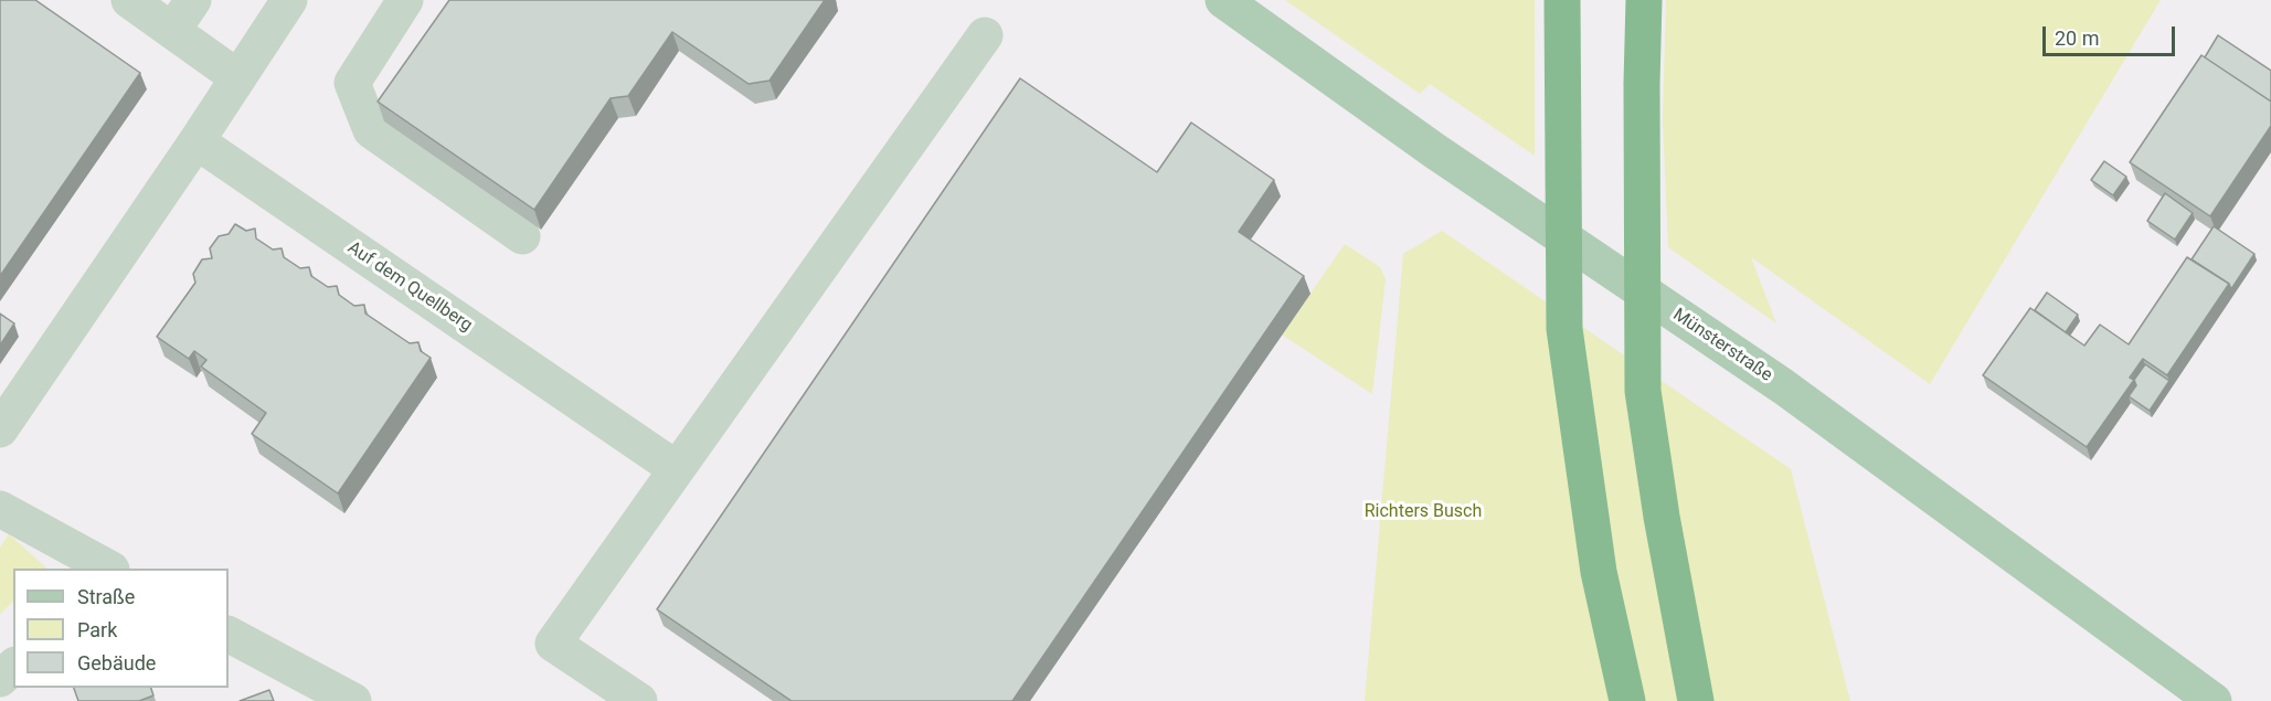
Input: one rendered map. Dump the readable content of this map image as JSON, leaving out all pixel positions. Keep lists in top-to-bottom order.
{
  "streets": {
    "main road": ["Münsterstraße"],
    "street": ["Auf dem Quellberg"]
  },
  "parks": ["Richters Busch"],
  "legend": ["Straße", "Park", "Gebäude"],
  "scale_bar": "20 m"
}
